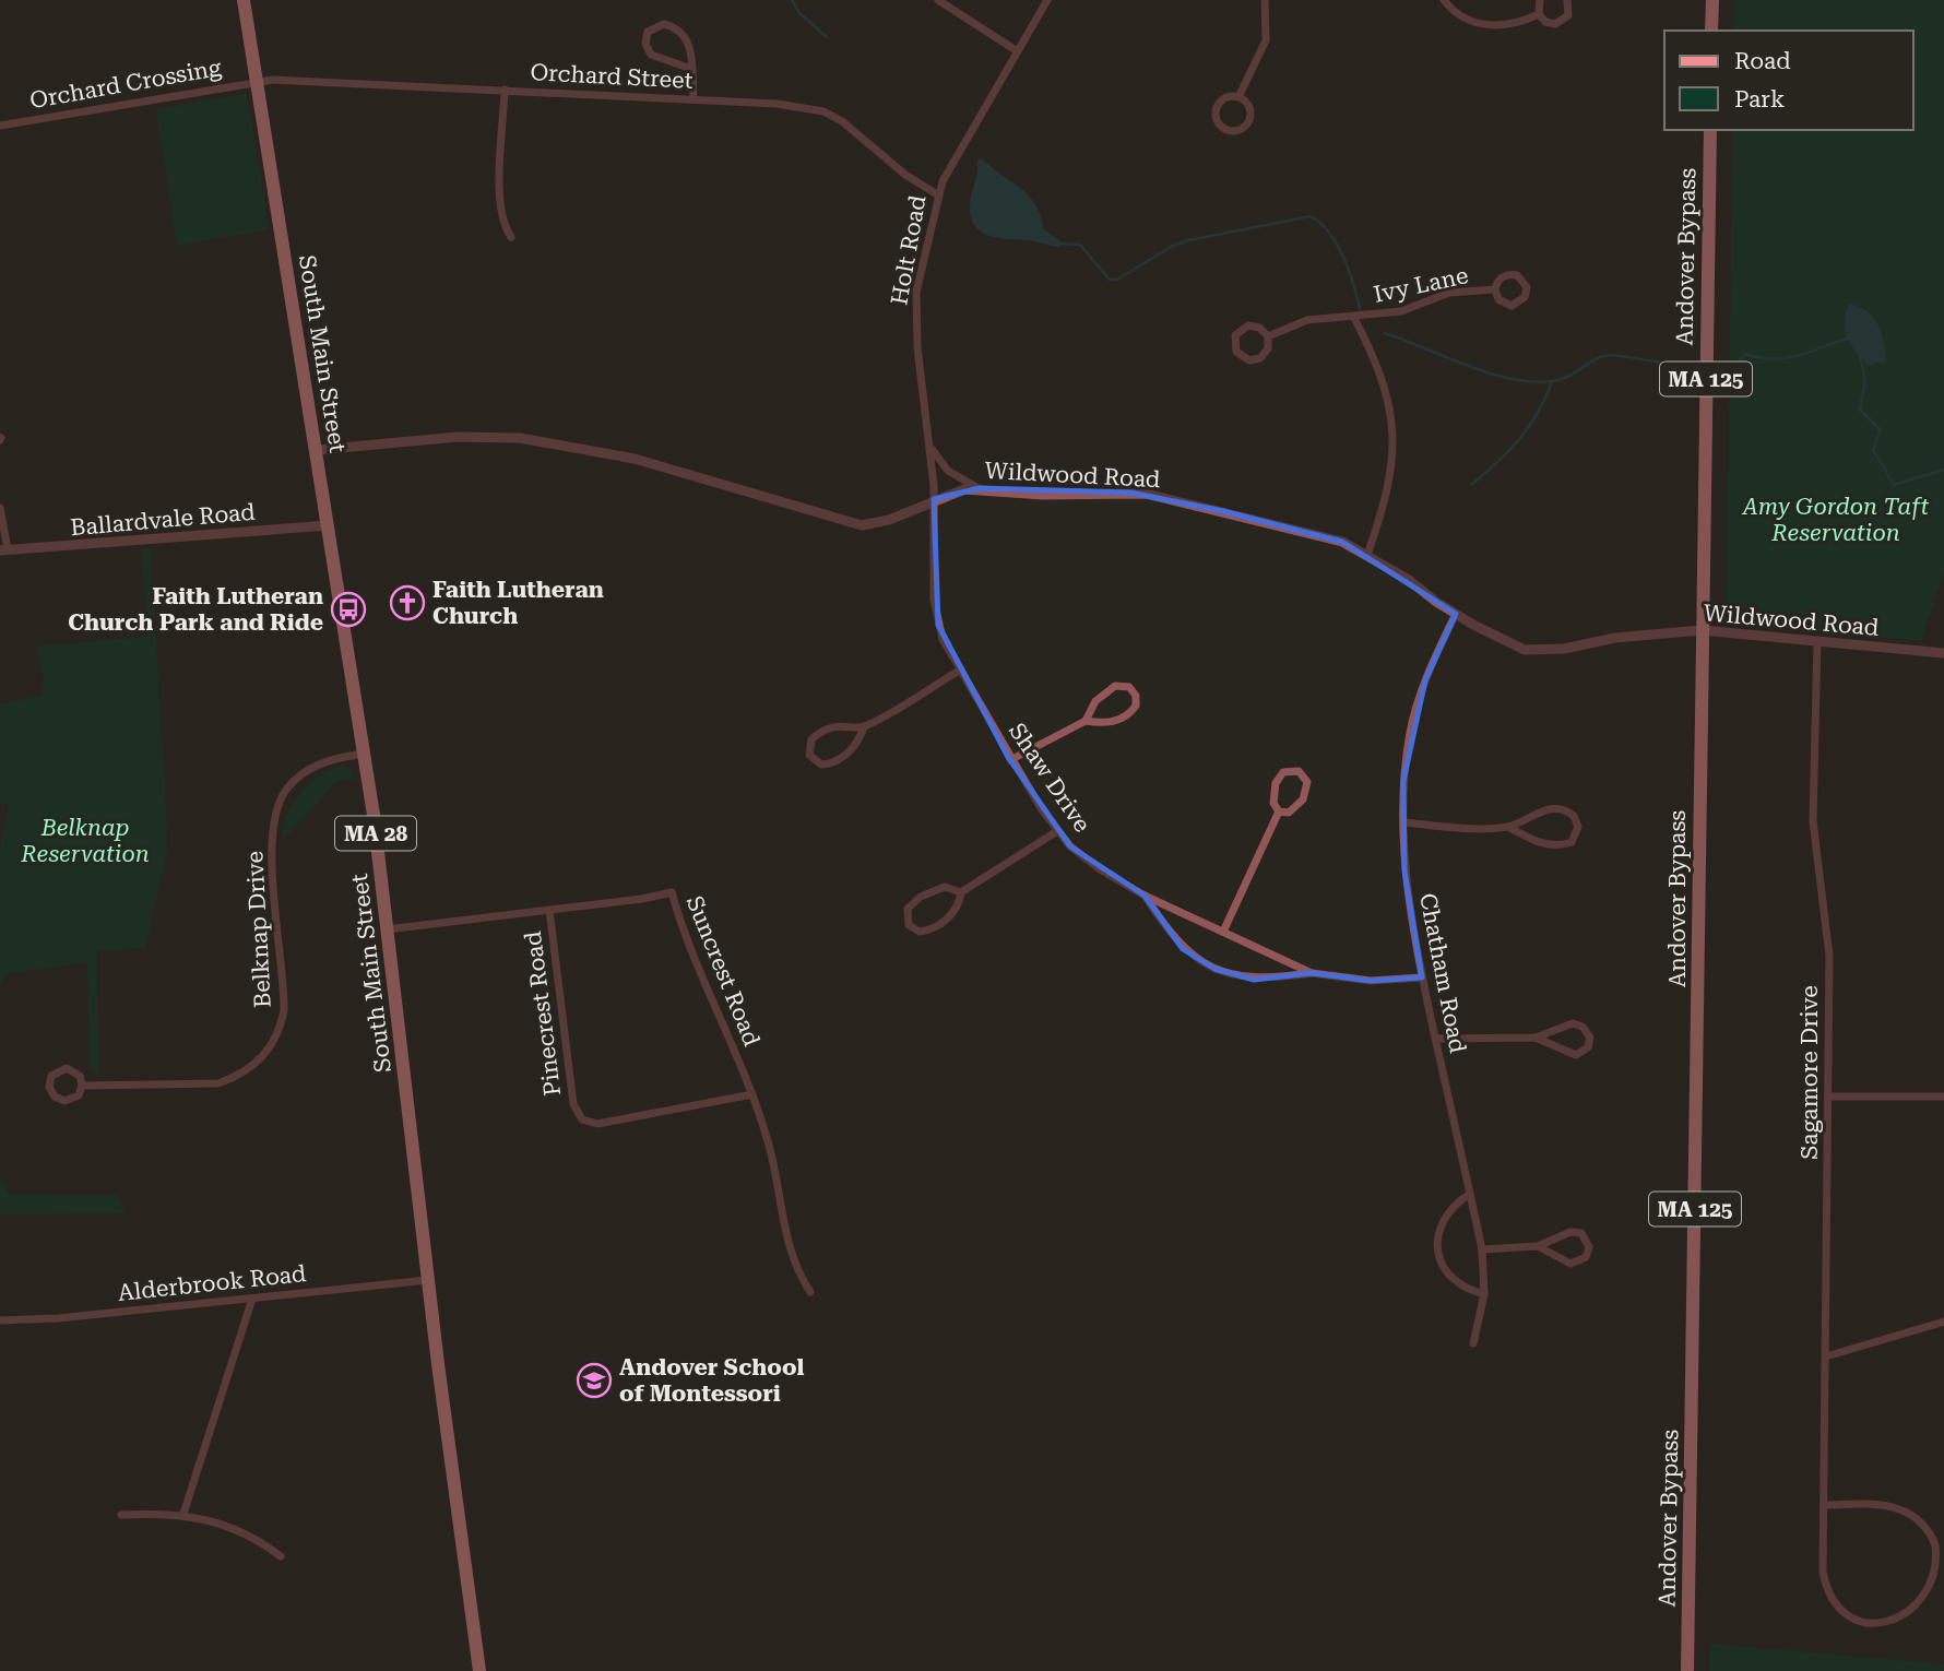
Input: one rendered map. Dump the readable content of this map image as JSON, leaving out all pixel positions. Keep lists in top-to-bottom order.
{
  "streets": {
    "main road": [
      "Andover Bypass",
      "South Main Street",
      "MA 125",
      "MA 28"
    ],
    "street": [
      "Orchard Street",
      "Orchard Crossing",
      "Holt Road",
      "Ivy Lane",
      "Wildwood Road",
      "Ballardvale Road",
      "Shaw Drive",
      "Belknap Drive",
      "Suncrest Road",
      "Chatham Road",
      "Pinecrest Road",
      "Sagamore Drive",
      "Alderbrook Road"
    ]
  },
  "crossings": [
    ["Orchard Street", "Orchard Crossing"],
    ["Orchard Street", "Holt Road"],
    ["Orchard Street", "South Main Street"],
    ["Orchard Crossing", "South Main Street"],
    ["Holt Road", "Wildwood Road"],
    ["Holt Road", "Shaw Drive"],
    ["Andover Bypass", "Wildwood Road"],
    ["Ivy Lane", "Wildwood Road"],
    ["South Main Street", "Wildwood Road"],
    ["South Main Street", "Ballardvale Road"],
    ["South Main Street", "Belknap Drive"],
    ["South Main Street", "Suncrest Road"],
    ["South Main Street", "Alderbrook Road"],
    ["Wildwood Road", "Shaw Drive"],
    ["Wildwood Road", "Chatham Road"],
    ["Wildwood Road", "Sagamore Drive"],
    ["Shaw Drive", "Chatham Road"],
    ["Suncrest Road", "Pinecrest Road"]
  ],
  "parks": ["Amy Gordon Taft Reservation", "Belknap Reservation"],
  "places": {
    "church": ["Faith Lutheran Church"],
    "bus stop": ["Faith Lutheran Church Park and Ride"],
    "school or university": ["Andover School of Montessori"]
  },
  "legend": ["Road", "Park"]
}
